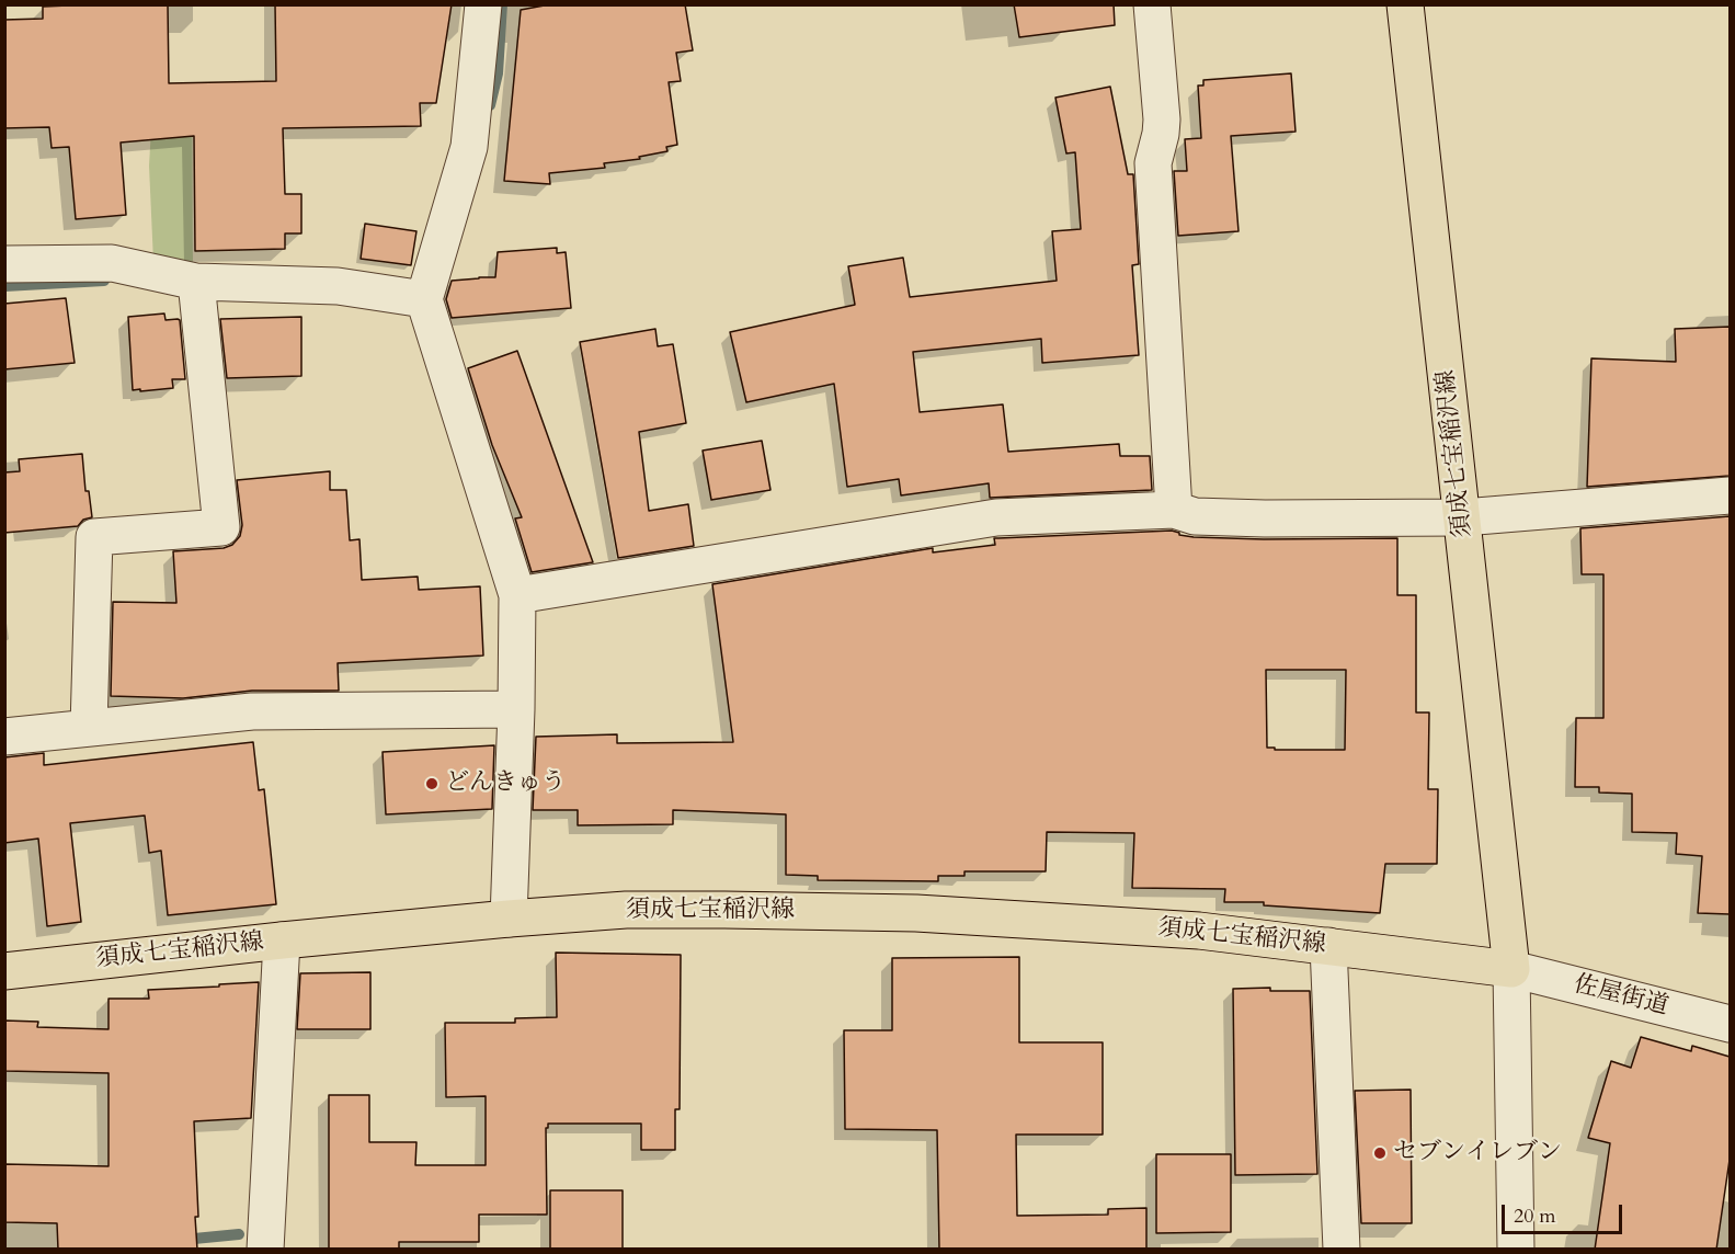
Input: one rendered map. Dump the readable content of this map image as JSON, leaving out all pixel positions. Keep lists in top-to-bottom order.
{
  "streets": {
    "main road": ["須成七宝稲沢線"],
    "street": ["佐屋街道"]
  },
  "crossings": [
    ["須成七宝稲沢線", "佐屋街道"]
  ],
  "places": ["どんきゅう", "セブンイレブン"],
  "scale_bar": "20 m"
}
